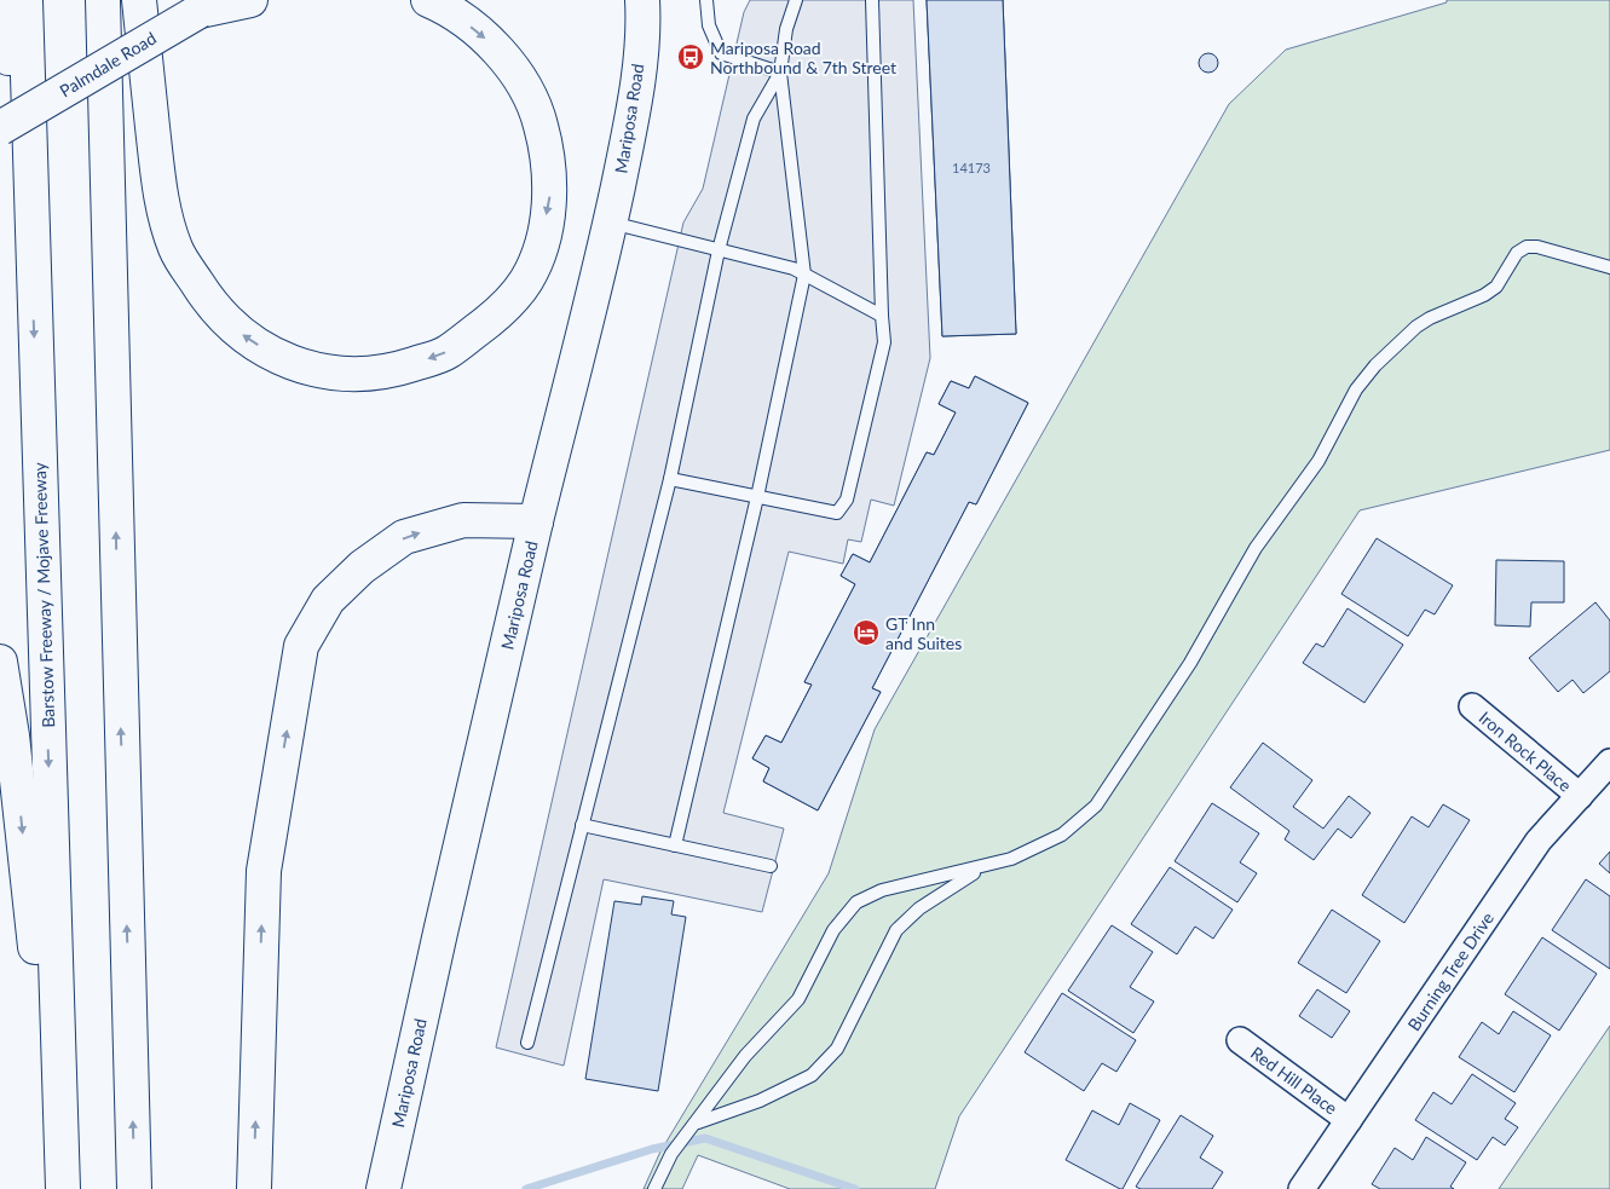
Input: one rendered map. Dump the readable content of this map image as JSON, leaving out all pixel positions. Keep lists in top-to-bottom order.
{
  "streets": {
    "main road": ["Palmdale Road", "Mariposa Road", "Barstow Freeway / Mojave Freeway"],
    "street": ["Iron Rock Place", "Burning Tree Drive", "Red Hill Place"]
  },
  "crossings": [
    ["Iron Rock Place", "Burning Tree Drive"],
    ["Burning Tree Drive", "Red Hill Place"]
  ],
  "places": {
    "bus stop": ["Mariposa Road Northbound & 7th Street"],
    "hotel": ["GT Inn and Suites"]
  },
  "house_numbers": ["14173"]
}
